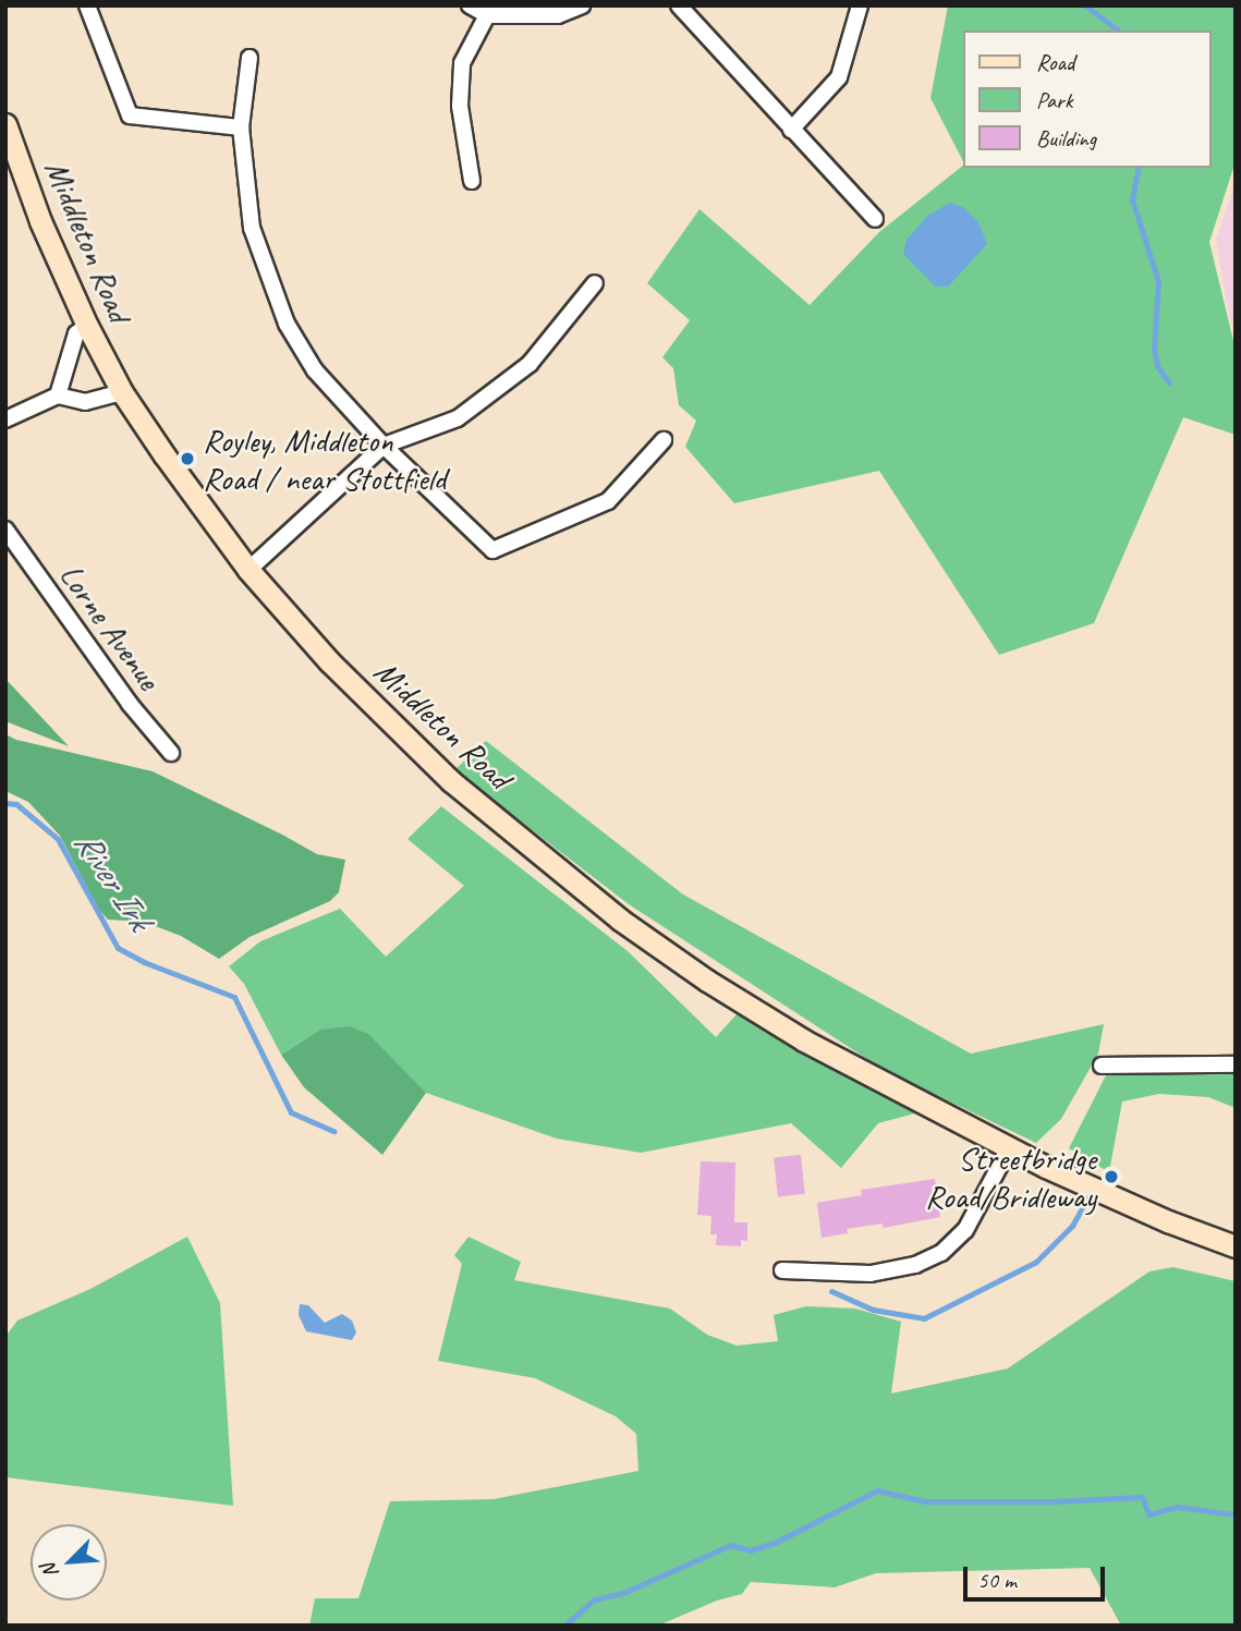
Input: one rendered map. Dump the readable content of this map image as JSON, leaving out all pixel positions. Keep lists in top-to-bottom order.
{
  "streets": {
    "main road": ["Middleton Road"],
    "street": ["Lorne Avenue"]
  },
  "water": ["River Irk"],
  "places": ["Royley, Middleton Road / near Stottfield", "Streetbridge Road/Bridleway"],
  "legend": ["Road", "Park", "Building"],
  "scale_bar": "50 m",
  "north": "bottom left"
}
